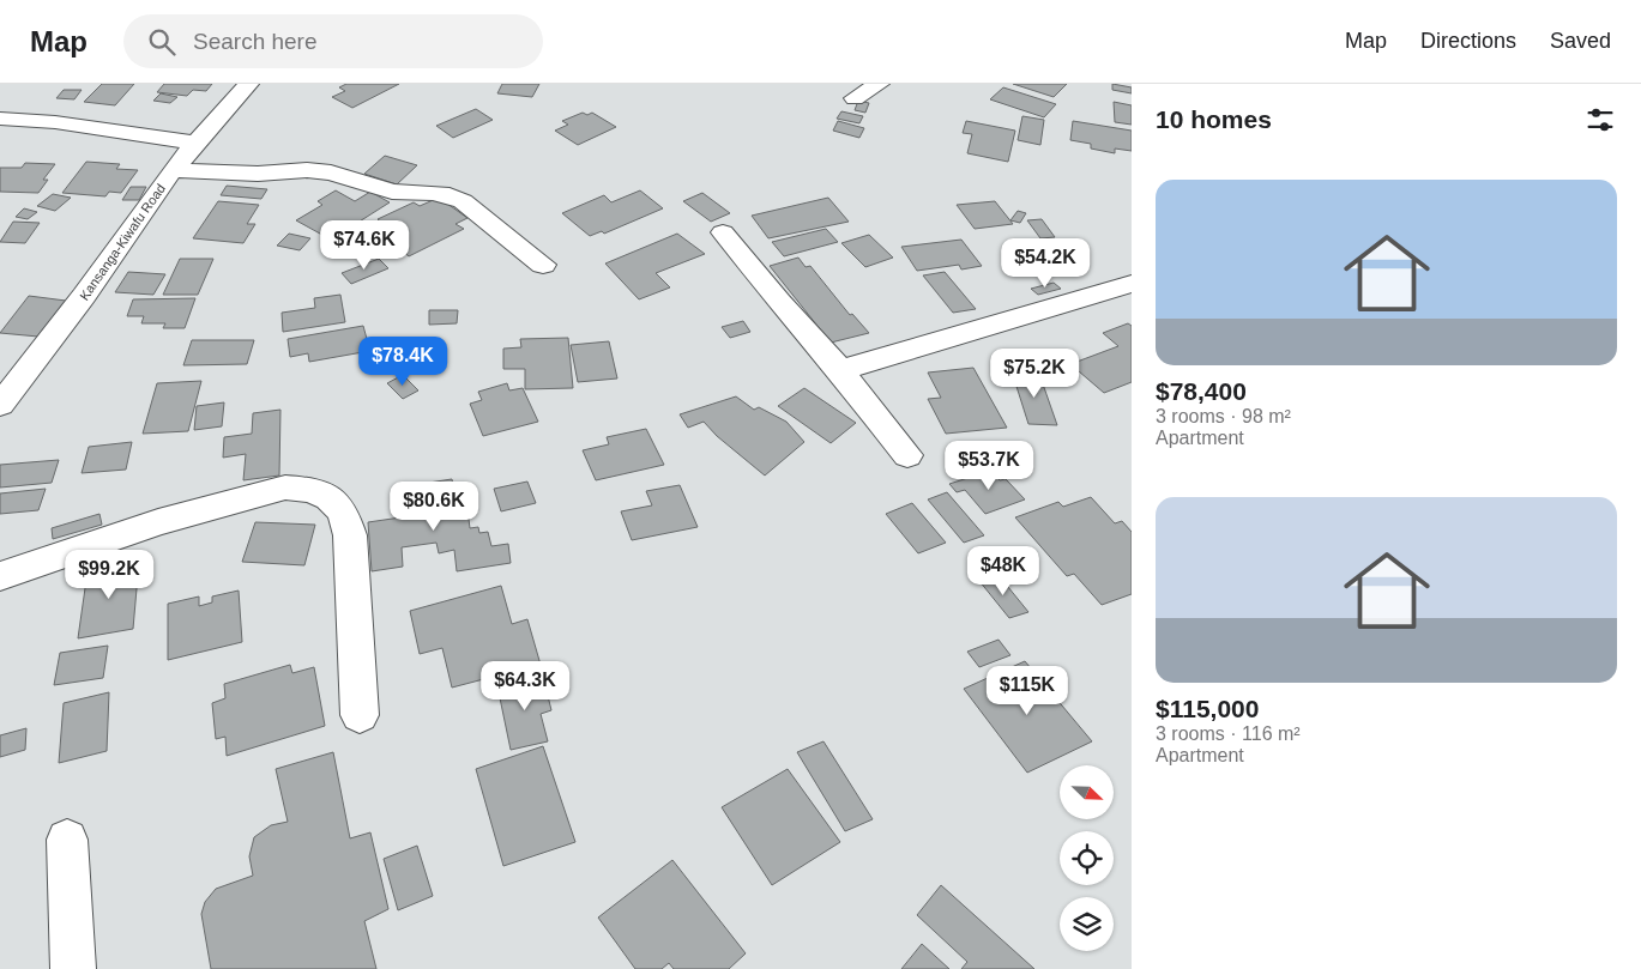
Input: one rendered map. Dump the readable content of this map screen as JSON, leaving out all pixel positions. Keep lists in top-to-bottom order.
{
  "streets": {
    "street": ["Kansanga-Kiwafu Road"]
  },
  "north": "bottom right",
  "page": {
    "header": "Map",
    "search": "Search here",
    "nav": ["Map", "Directions", "Saved"],
    "heading": "10 homes",
    "list": [
      {
        "name": "$78,400",
        "note": "3 rooms · 98 m² · Apartment"
      },
      {
        "name": "$115,000",
        "note": "3 rooms · 116 m² · Apartment"
      }
    ],
    "price": [
      "$74.6K",
      "$54.2K",
      "$78.4K",
      "$75.2K",
      "$53.7K",
      "$80.6K",
      "$48K",
      "$99.2K",
      "$64.3K",
      "$115K"
    ]
  }
}
